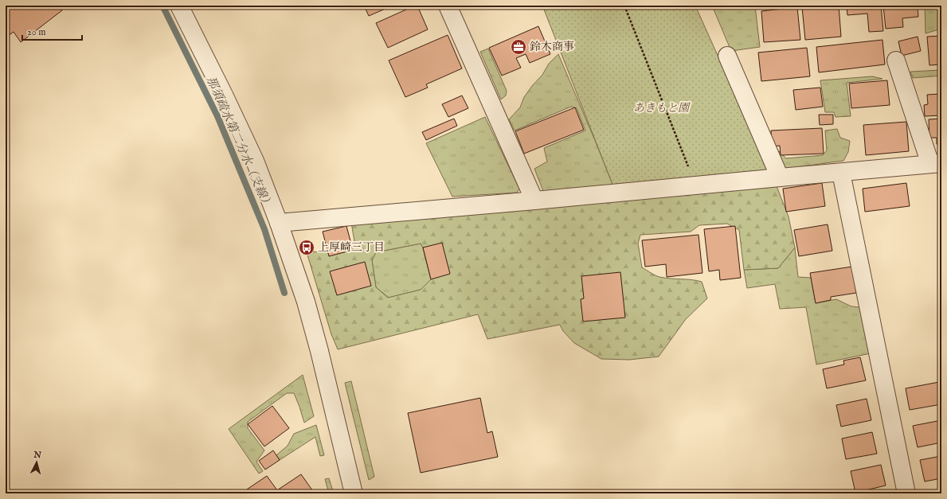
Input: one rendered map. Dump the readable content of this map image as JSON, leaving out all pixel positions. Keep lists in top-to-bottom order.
{
  "water": ["那須疏水第二分水（支線）"],
  "parks": ["あきもと園"],
  "places": {
    "office": ["鈴木商事"],
    "bus stop": ["上厚崎三丁目"]
  },
  "scale_bar": "20 m",
  "north": "top"
}
